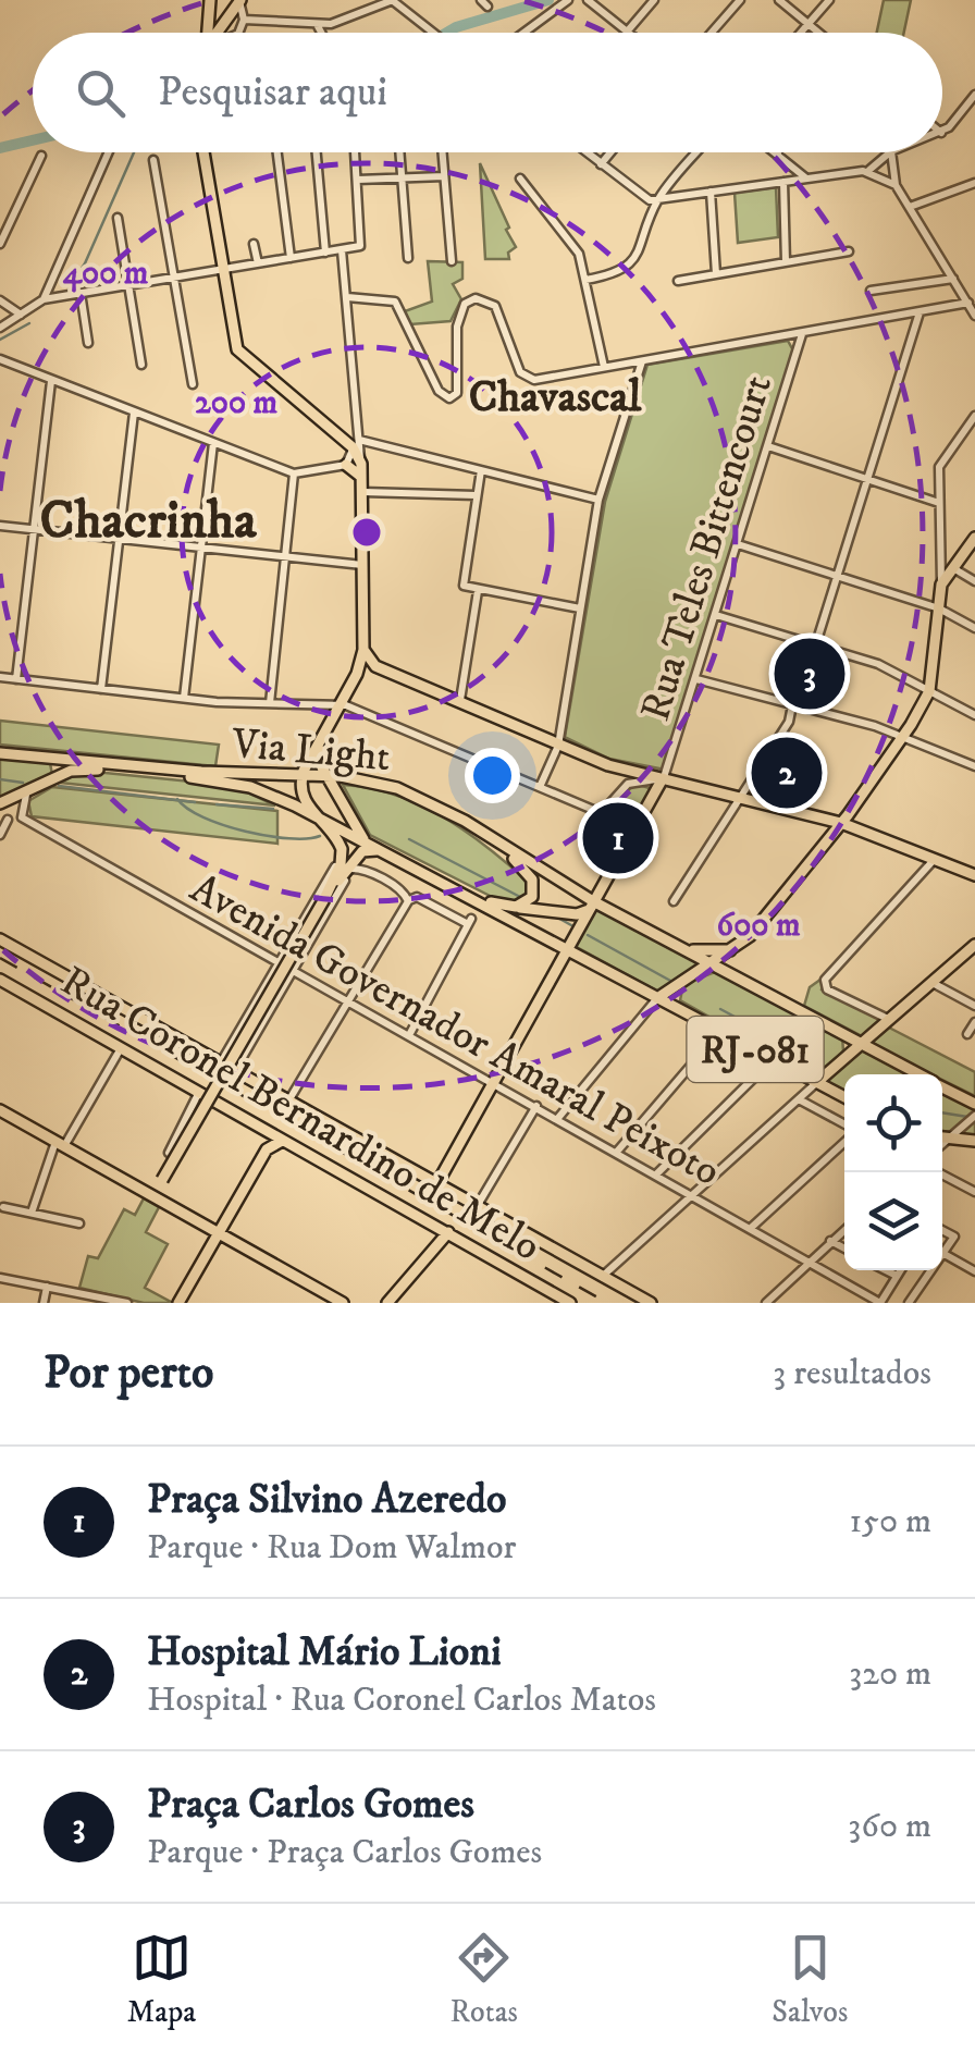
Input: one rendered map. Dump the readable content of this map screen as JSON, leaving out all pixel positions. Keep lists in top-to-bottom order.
{
  "streets": {
    "main road": ["Via Light", "RJ-081", "Rua Coronel Bernardino de Melo"],
    "street": ["Rua Teles Bittencourt", "Avenida Governador Amaral Peixoto"]
  },
  "districts": ["Chavascal", "Chacrinha"],
  "page": {
    "search": "Pesquisar aqui",
    "pins": ["3", "2", "1"],
    "heading": ["Por perto", "3 resultados"],
    "list": [
      {
        "mark": "1",
        "name": "Praça Silvino Azeredo",
        "note": "Parque · Rua Dom Walmor",
        "value": "150 m"
      },
      {
        "mark": "2",
        "name": "Hospital Mário Lioni",
        "note": "Hospital · Rua Coronel Carlos Matos",
        "value": "320 m"
      },
      {
        "mark": "3",
        "name": "Praça Carlos Gomes",
        "note": "Parque · Praça Carlos Gomes",
        "value": "360 m"
      }
    ],
    "nav": ["Mapa", "Rotas", "Salvos"]
  },
  "rings": ["400 m", "200 m", "600 m"]
}
